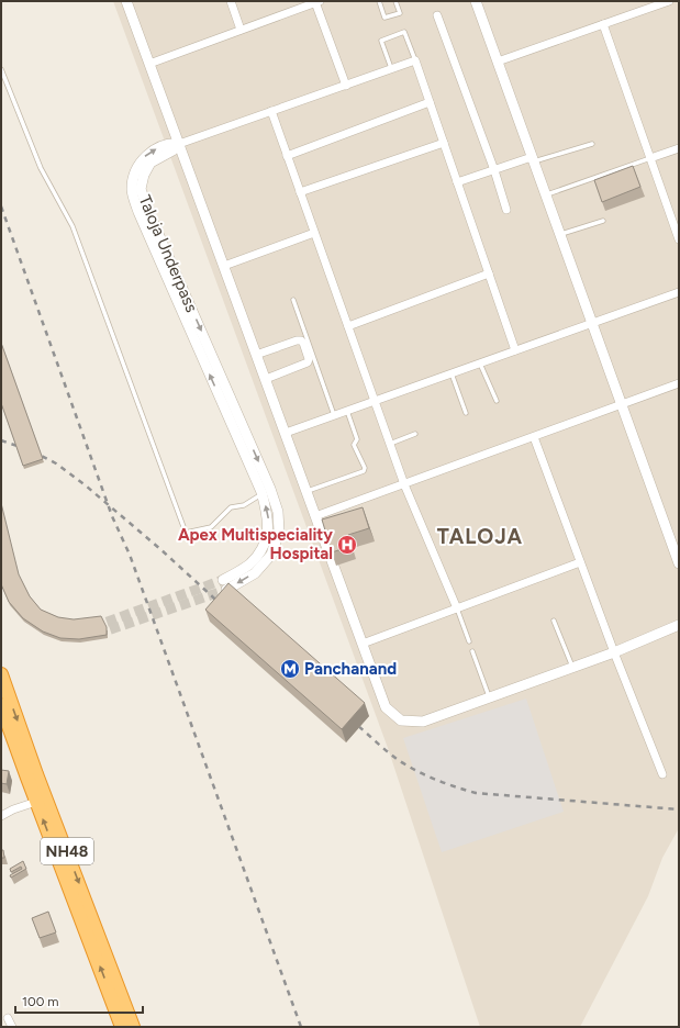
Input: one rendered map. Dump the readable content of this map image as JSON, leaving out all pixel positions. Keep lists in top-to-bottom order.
{
  "streets": {
    "highway": ["NH48"],
    "street": ["Taloja Underpass"]
  },
  "districts": ["TALOJA"],
  "places": {
    "hospital": ["Apex Multispeciality Hospital"],
    "metro station": ["Panchanand"]
  },
  "scale_bar": "100 m"
}
